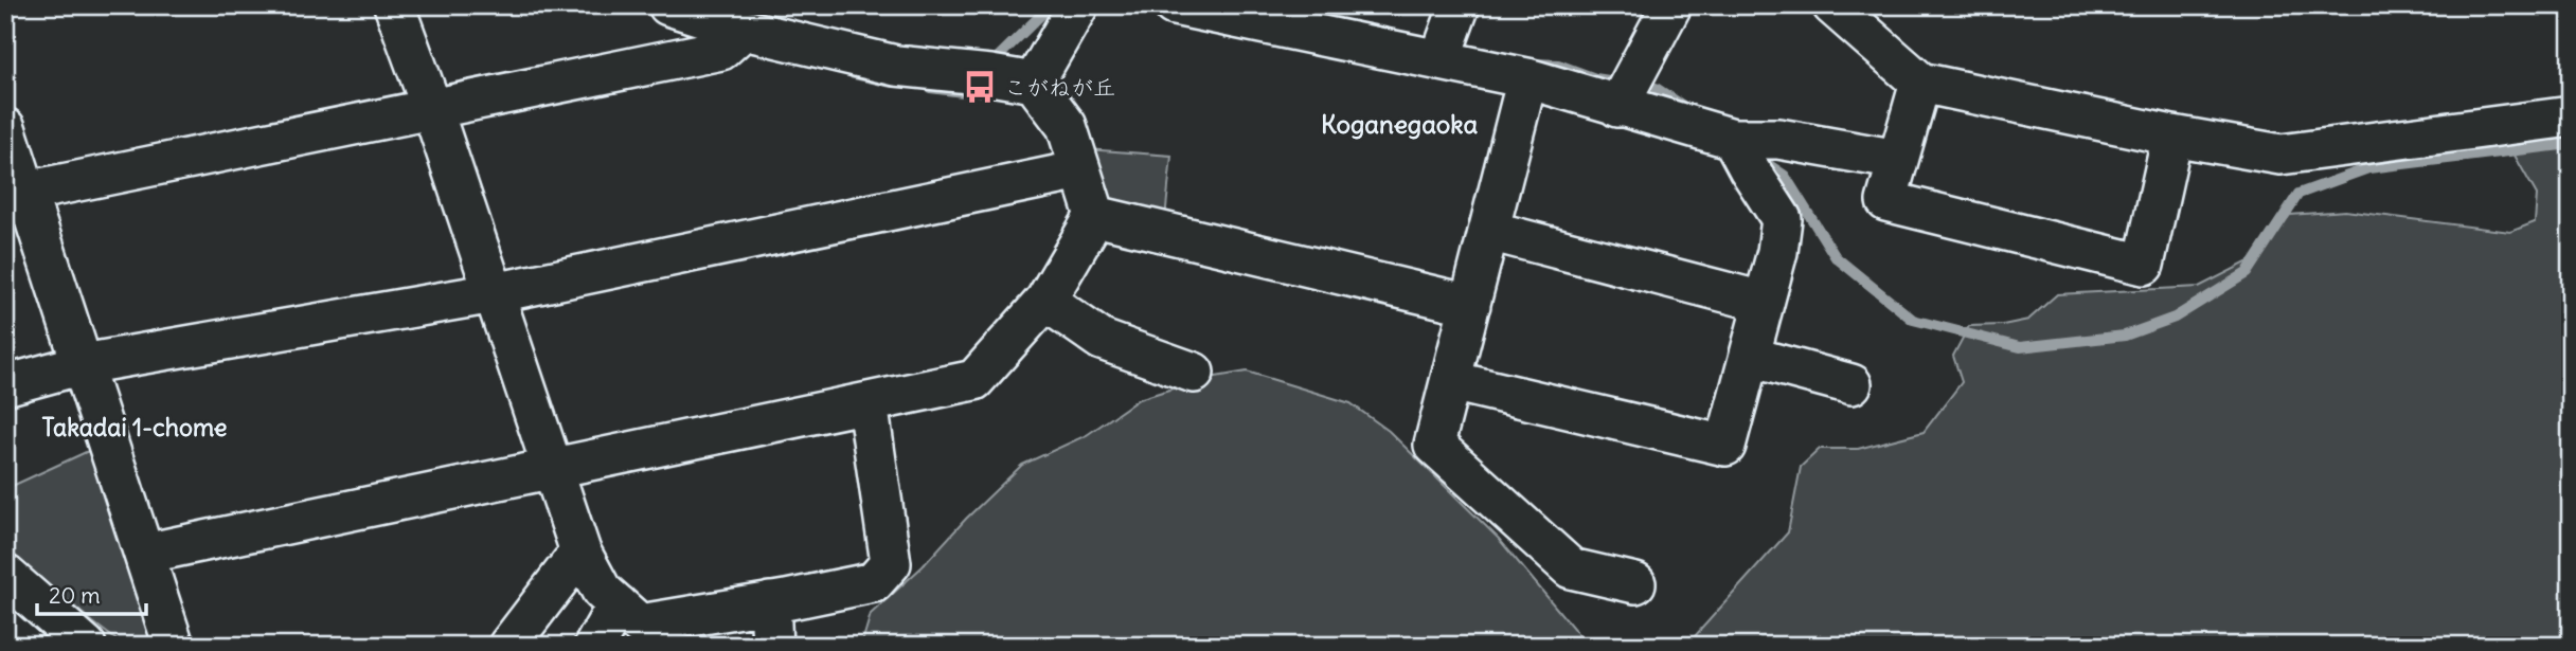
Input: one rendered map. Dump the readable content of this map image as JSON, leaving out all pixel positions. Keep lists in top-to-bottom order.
{
  "districts": ["Koganegaoka", "Takadai 1-chome"],
  "places": {
    "bus stop": ["こがねが丘"]
  },
  "scale_bar": "20 m"
}
